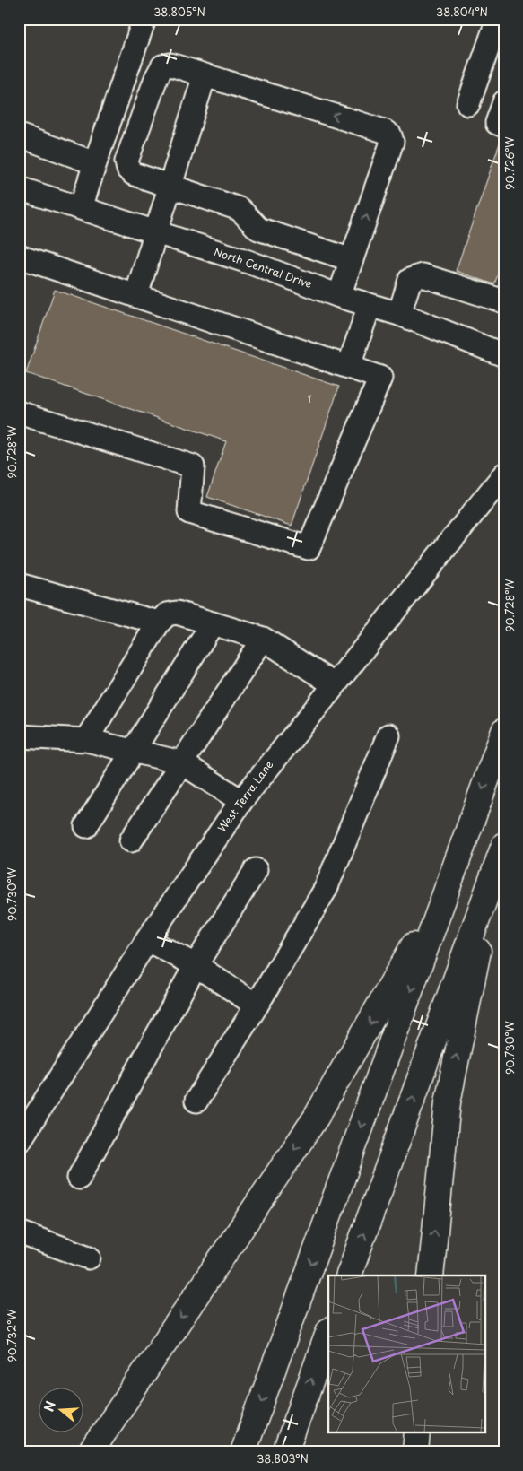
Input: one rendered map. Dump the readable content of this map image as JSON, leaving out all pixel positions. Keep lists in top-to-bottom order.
{
  "streets": {
    "street": ["North Central Drive", "West Terra Lane"]
  },
  "house_numbers": ["1"],
  "north": "left",
  "coordinates": [
    "38.805°N",
    "38.804°N",
    "90.726°W",
    "90.728°W",
    "90.730°W",
    "90.732°W",
    "38.803°N"
  ]
}
